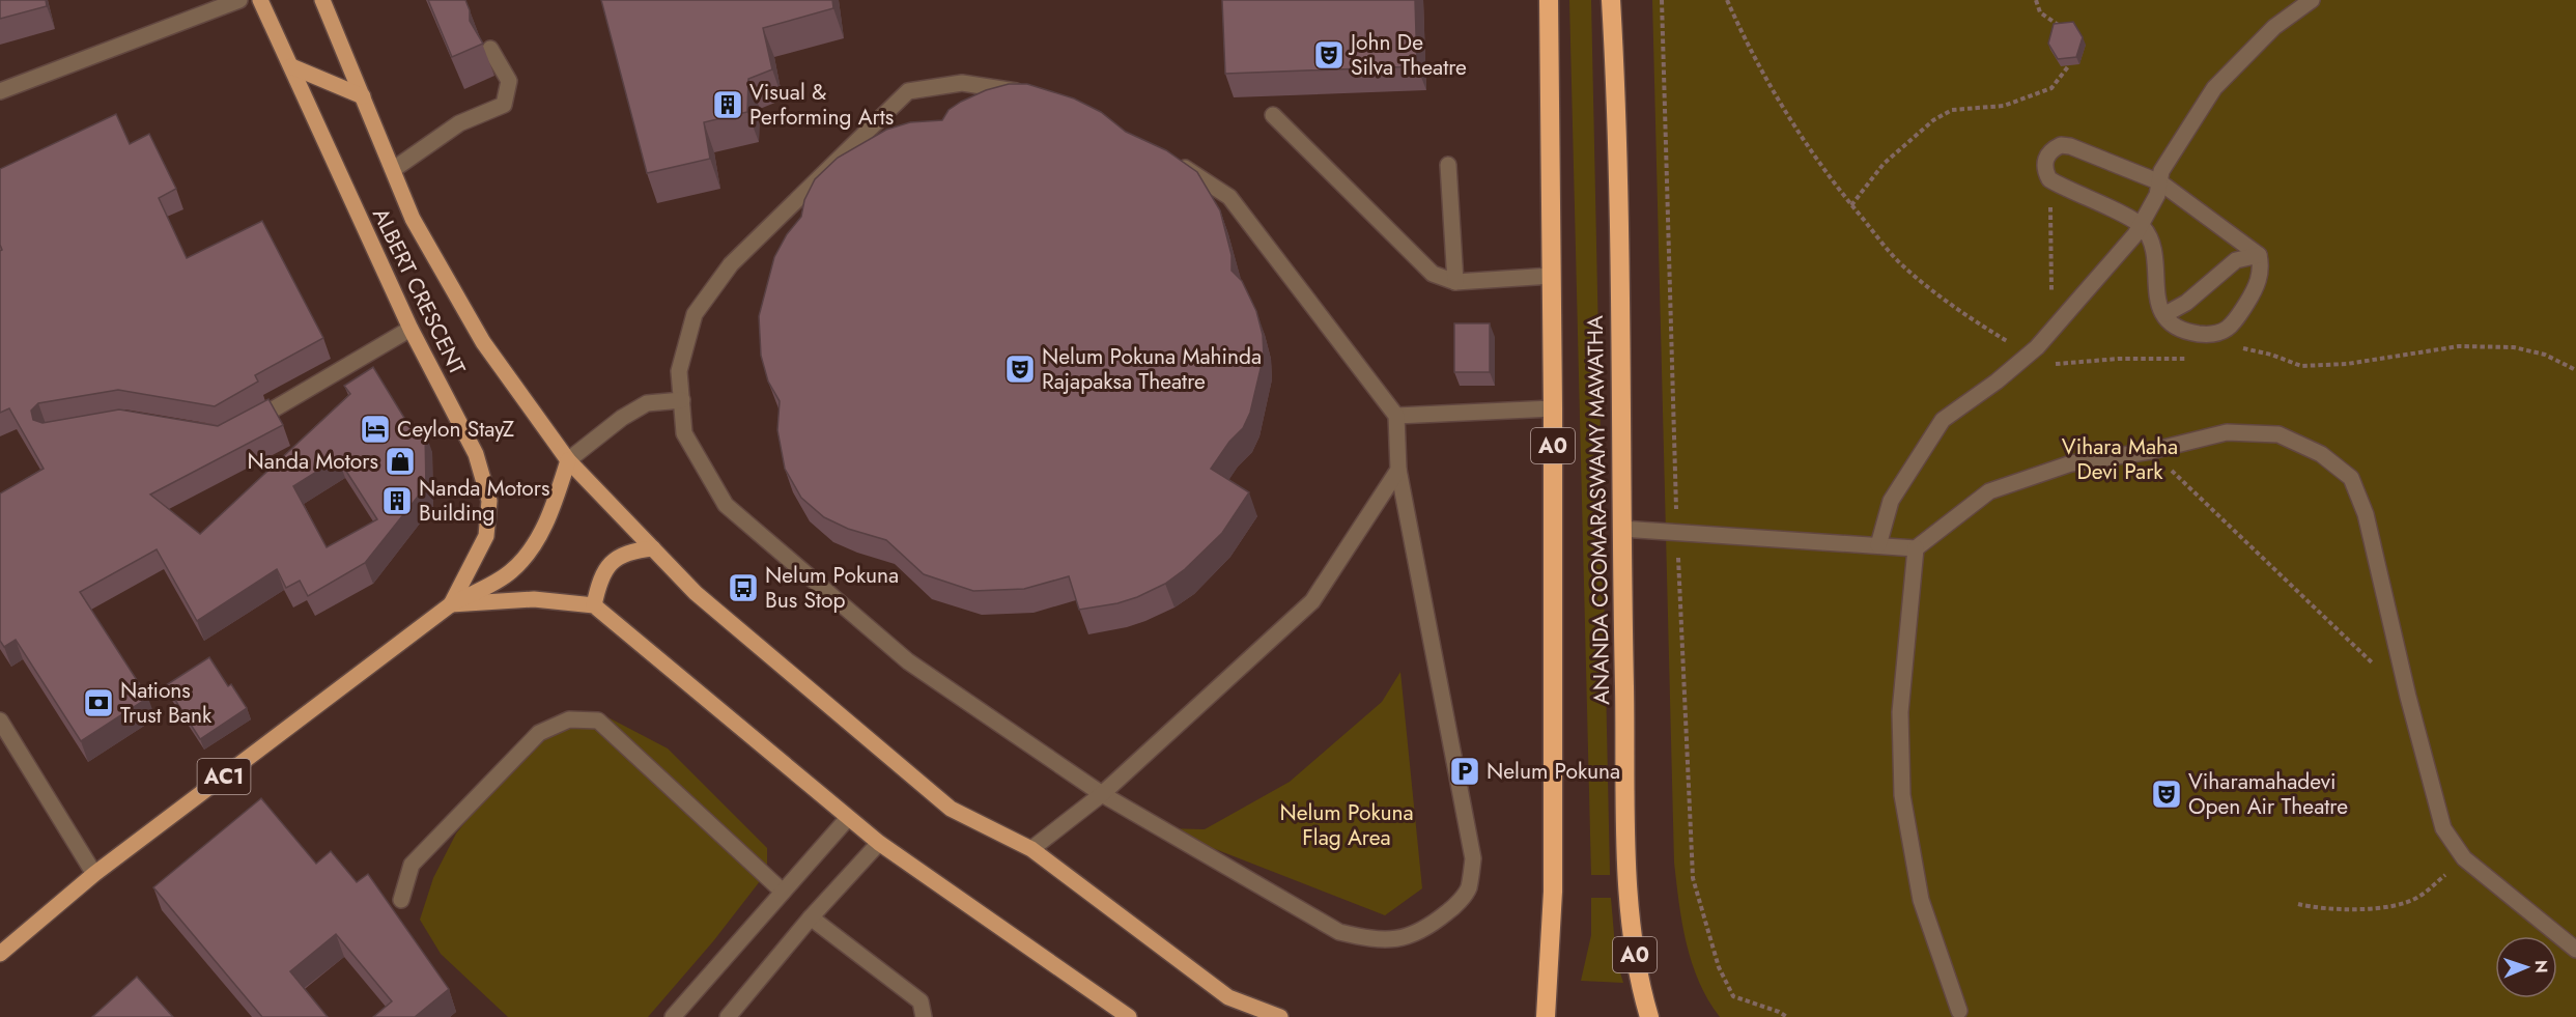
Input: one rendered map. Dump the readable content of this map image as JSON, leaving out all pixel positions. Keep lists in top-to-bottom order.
{
  "streets": {
    "highway": ["A0", "ANANDA COOMARASWAMY MAWATHA"],
    "main road": ["ALBERT CRESCENT", "AC1"]
  },
  "crossings": [
    ["ALBERT CRESCENT", "AC1"]
  ],
  "parks": ["Vihara Maha Devi Park", "Nelum Pokuna Flag Area"],
  "places": {
    "theatre": ["John De Silva Theatre", "Nelum Pokuna Mahinda Rajapaksa Theatre", "Viharamahadevi Open Air Theatre"],
    "building": ["Visual & Performing Arts", "Nanda Motors Building"],
    "hotel": ["Ceylon StayZ"],
    "shop": ["Nanda Motors"],
    "bus stop": ["Nelum Pokuna Bus Stop"],
    "bank": ["Nations Trust Bank"],
    "parking": ["Nelum Pokuna"]
  },
  "north": "right"
}
